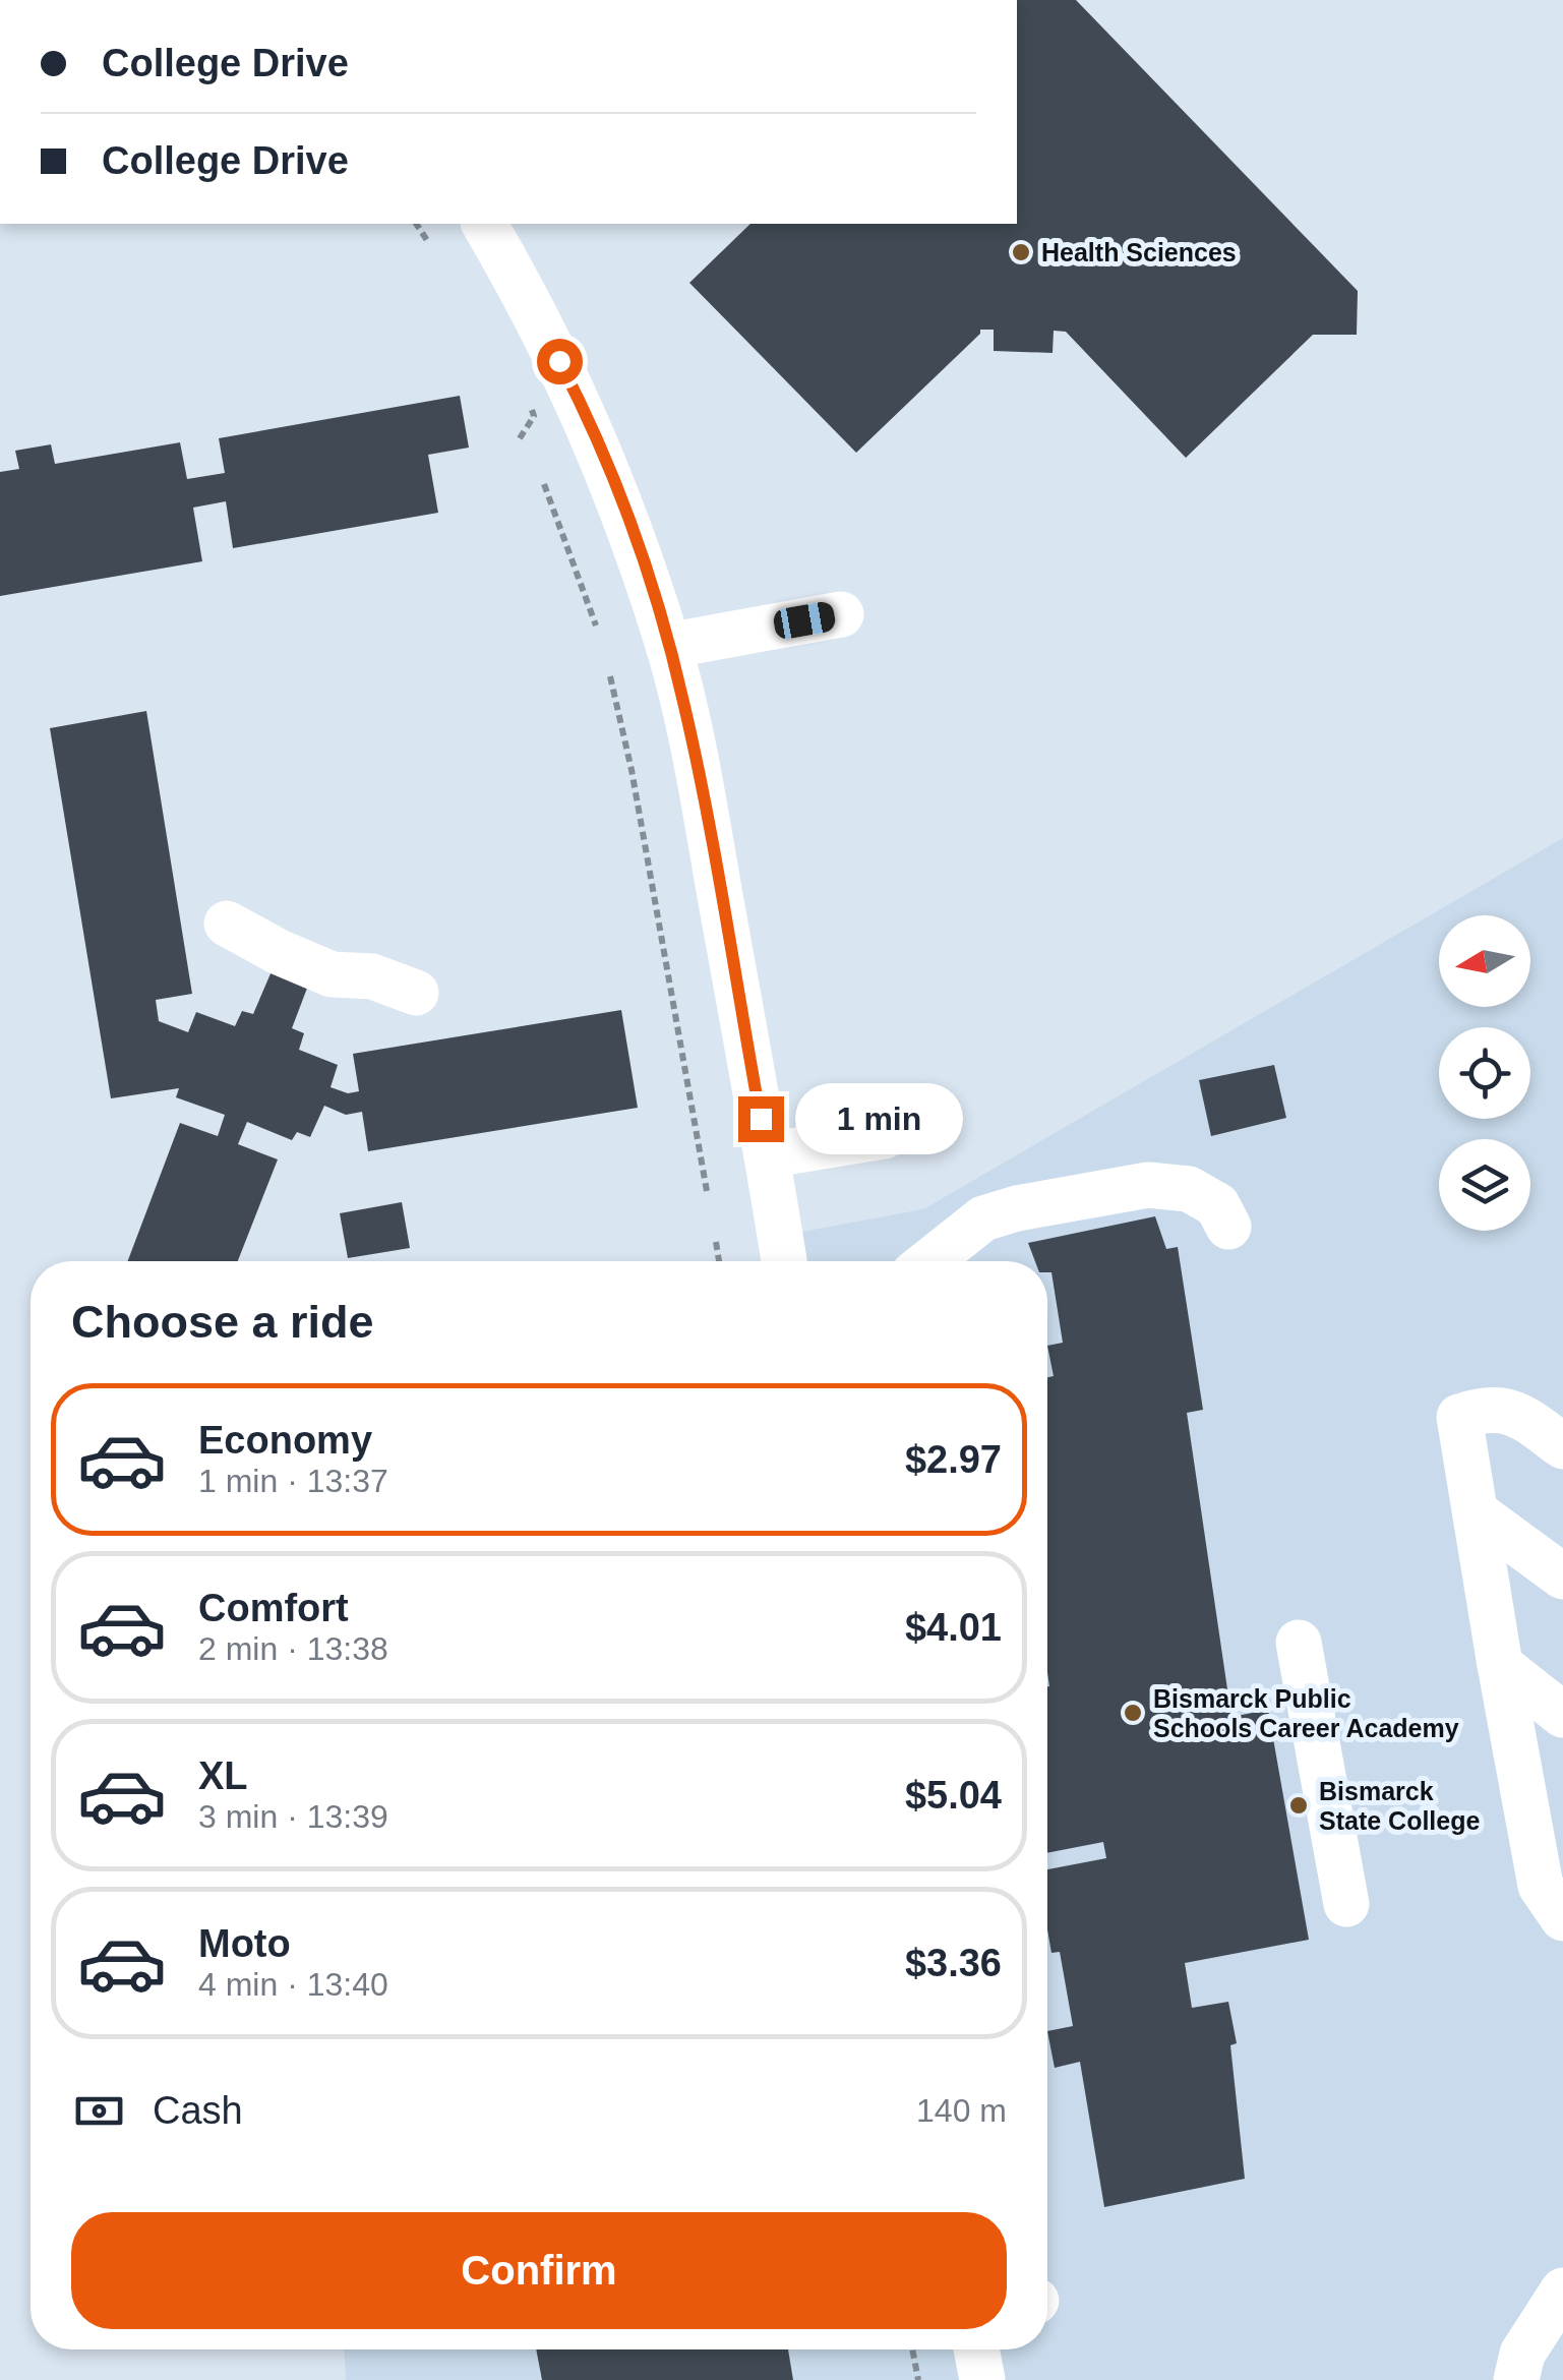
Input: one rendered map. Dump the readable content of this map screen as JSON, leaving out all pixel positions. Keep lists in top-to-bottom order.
{
  "places": ["Health Sciences", "Bismarck Public Schools Career Academy", "Bismarck State College"],
  "north": "left",
  "page": {
    "banner": ["College Drive", "College Drive"],
    "bubble": "1 min",
    "heading": "Choose a ride",
    "list": [
      {
        "name": "Economy",
        "note": "1 min · 13:37",
        "value": "$2.97"
      },
      {
        "name": "Comfort",
        "note": "2 min · 13:38",
        "value": "$4.01"
      },
      {
        "name": "XL",
        "note": "3 min · 13:39",
        "value": "$5.04"
      },
      {
        "name": "Moto",
        "note": "4 min · 13:40",
        "value": "$3.36"
      }
    ],
    "pay": ["Cash", "140 m"],
    "buttons": "Confirm"
  }
}
